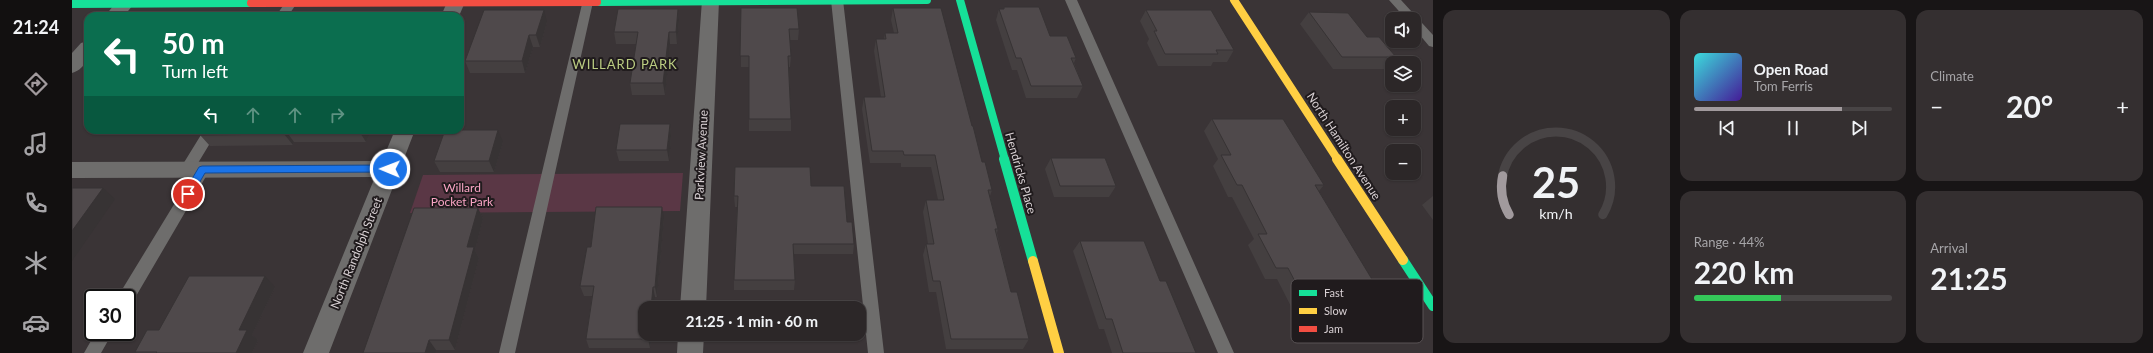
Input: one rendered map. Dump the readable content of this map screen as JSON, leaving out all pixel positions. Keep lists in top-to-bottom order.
{
  "streets": {
    "main road": ["North Hamilton Avenue", "Hendricks Place"],
    "street": ["Parkview Avenue", "North Randolph Street"]
  },
  "districts": ["WILLARD PARK"],
  "parks": ["Willard Pocket Park"],
  "legend": ["Fast", "Slow", "Jam"],
  "page": {
    "tabs": "21:24",
    "tile": [
      "Climate",
      ["Range · 44%", "220 km"],
      ["Arrival", "21:25"]
    ],
    "map_buttons": ["+", "−"],
    "turn": ["50 m", "Turn left"],
    "song": ["Open Road", "Tom Ferris"],
    "heat": ["−", "20°", "+"],
    "limit": "30",
    "trip": "21:25 · 1 min · 60 m",
    "gauge": ["25", "km/h"]
  }
}
